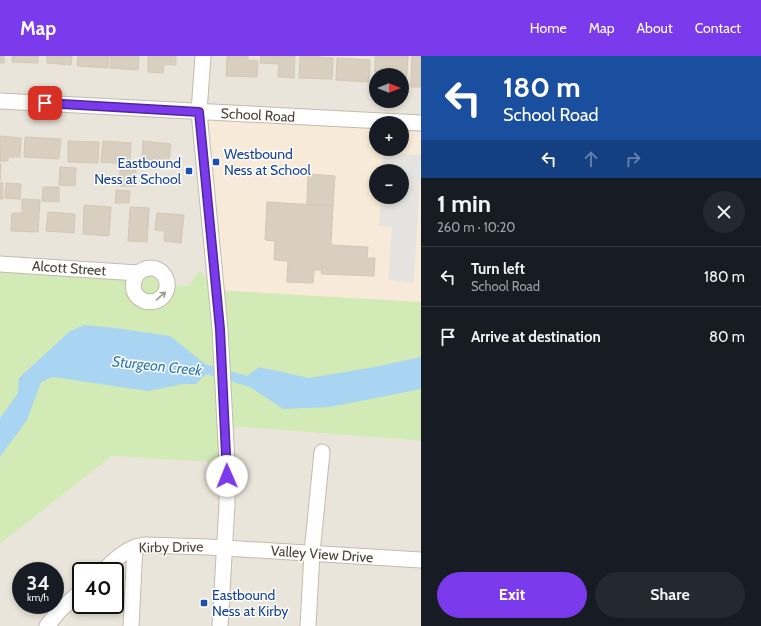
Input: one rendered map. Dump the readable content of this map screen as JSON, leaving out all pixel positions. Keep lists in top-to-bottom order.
{
  "streets": {
    "street": [
      "School Road",
      "Alcott Street",
      "Kirby Drive",
      "Valley View Drive"
    ]
  },
  "crossings": [
    ["Kirby Drive", "Valley View Drive"]
  ],
  "water": ["Sturgeon Creek"],
  "places": {
    "transit": ["Westbound Ness at School", "Eastbound Ness at School", "Eastbound Ness at Kirby"]
  },
  "north": "right",
  "page": {
    "header": "Map",
    "nav": [
      "Home",
      "Map",
      "About",
      "Contact"
    ],
    "turn": ["180 m", "School Road"],
    "map_buttons": ["+", "−"],
    "heading": ["1 min", "260 m · 10:20"],
    "list": [
      {
        "name": "Turn left",
        "note": "School Road",
        "value": "180 m"
      },
      {
        "name": "Arrive at destination",
        "value": "80 m"
      }
    ],
    "speed": "34 km/h",
    "limit": "40",
    "buttons": ["Exit", "Share"]
  }
}
